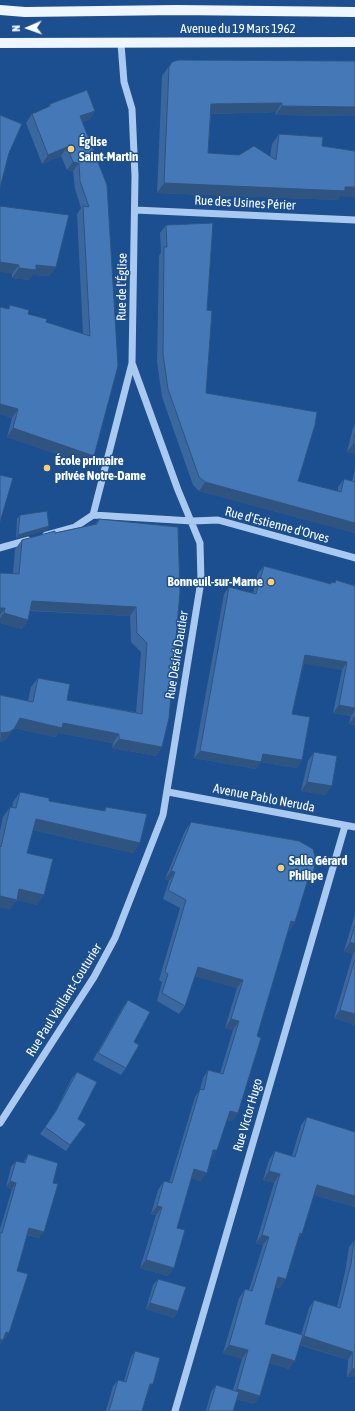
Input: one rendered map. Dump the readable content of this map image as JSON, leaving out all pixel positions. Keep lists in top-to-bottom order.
{
  "streets": {
    "main road": ["Avenue du 19 Mars 1962"],
    "street": [
      "Rue des Usines Périer",
      "Rue de l'Église",
      "Rue d'Estienne d'Orves",
      "Rue Désiré Dautier",
      "Avenue Pablo Neruda",
      "Rue Paul Vaillant-Couturier",
      "Rue Victor Hugo"
    ]
  },
  "crossings": [
    ["Avenue du 19 Mars 1962", "Rue de l'Église"],
    ["Rue des Usines Périer", "Rue de l'Église"],
    ["Rue de l'Église", "Rue d'Estienne d'Orves"],
    ["Rue de l'Église", "Rue Désiré Dautier"],
    ["Rue d'Estienne d'Orves", "Rue Désiré Dautier"],
    ["Rue Désiré Dautier", "Avenue Pablo Neruda"],
    ["Rue Désiré Dautier", "Rue Paul Vaillant-Couturier"],
    ["Avenue Pablo Neruda", "Rue Paul Vaillant-Couturier"],
    ["Avenue Pablo Neruda", "Rue Victor Hugo"]
  ],
  "places": [
    "Église Saint-Martin",
    "École primaire privée Notre-Dame",
    "Bonneuil-sur-Marne",
    "Salle Gérard Philipe"
  ],
  "north": "left"
}
